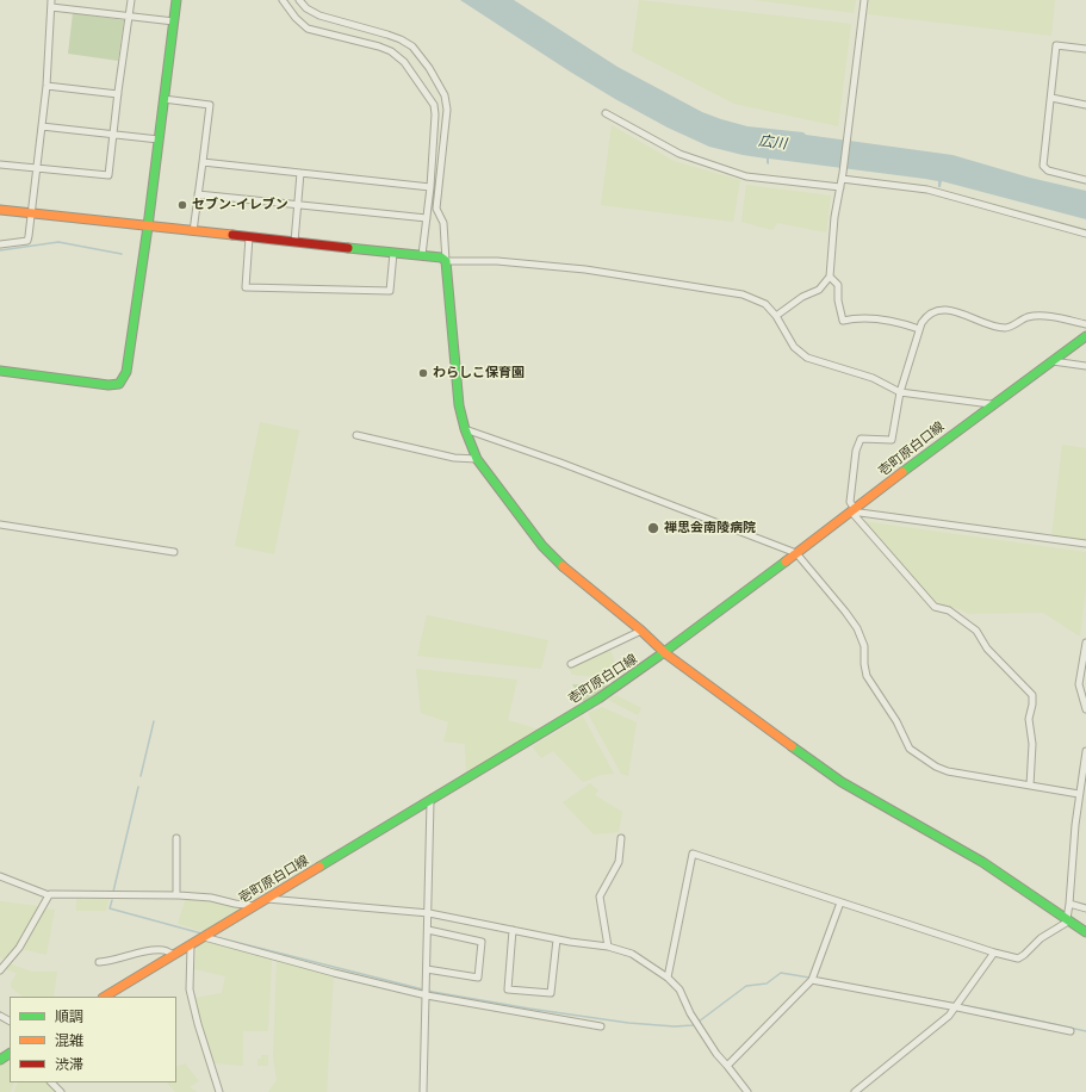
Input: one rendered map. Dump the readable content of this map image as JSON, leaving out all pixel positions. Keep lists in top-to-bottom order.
{
  "streets": {
    "street": ["壱町原白口線"]
  },
  "water": ["広川"],
  "places": ["セブン-イレブン", "わらしこ保育園", "禅思会南陵病院"],
  "legend": ["順調", "混雑", "渋滞"]
}
